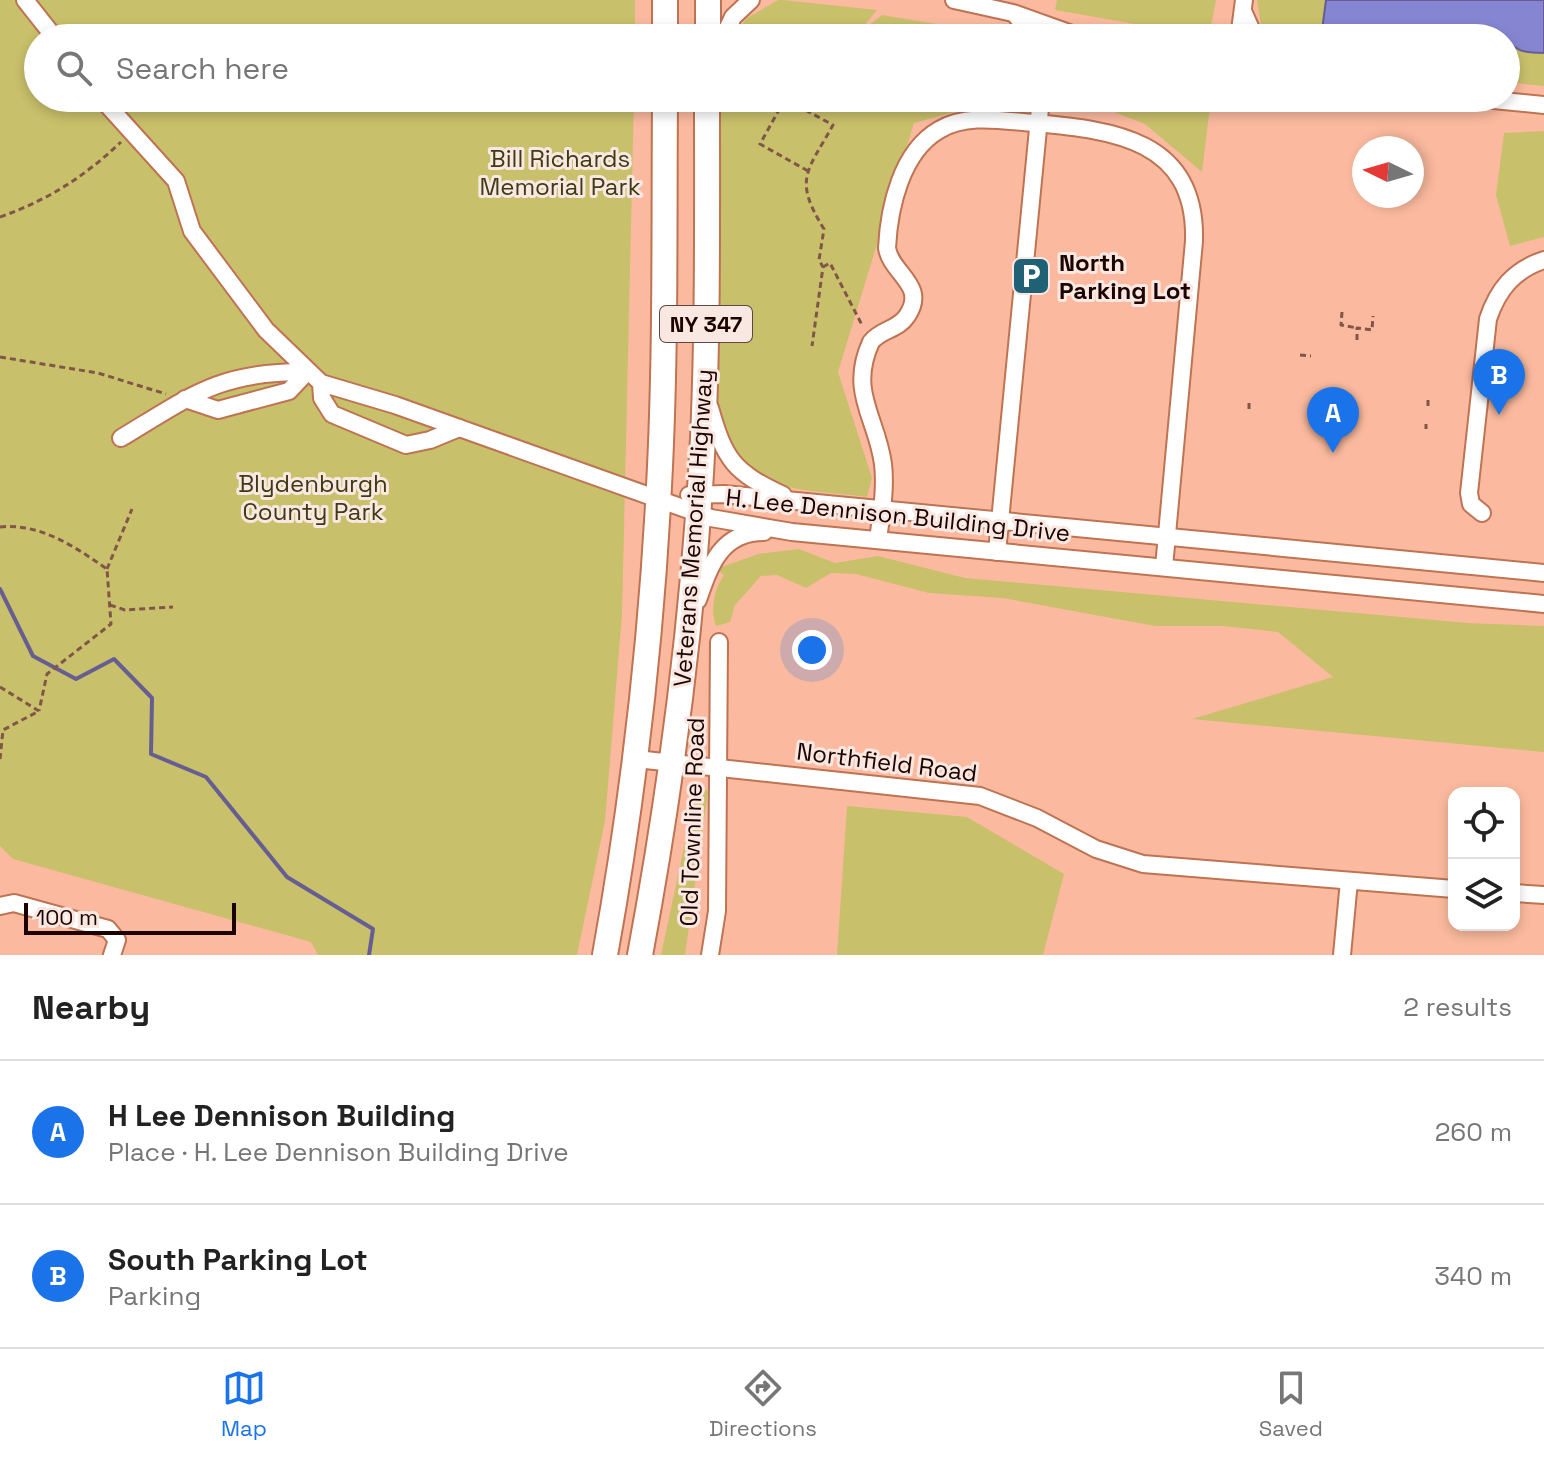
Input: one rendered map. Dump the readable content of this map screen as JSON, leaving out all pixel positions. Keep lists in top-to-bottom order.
{
  "streets": {
    "highway": ["NY 347", "Veterans Memorial Highway"],
    "street": ["H. Lee Dennison Building Drive", "Northfield Road", "Old Townline Road"]
  },
  "crossings": [
    ["H. Lee Dennison Building Drive", "Veterans Memorial Highway"],
    ["Veterans Memorial Highway", "Northfield Road"],
    ["Northfield Road", "Old Townline Road"]
  ],
  "parks": ["Bill Richards Memorial Park", "Blydenburgh County Park"],
  "places": {
    "parking": ["North Parking Lot"]
  },
  "scale_bar": "100 m",
  "north": "left",
  "page": {
    "search": "Search here",
    "pins": ["B", "A"],
    "scale": "100 m",
    "heading": ["Nearby", "2 results"],
    "list": [
      {
        "mark": "A",
        "name": "H Lee Dennison Building",
        "note": "Place · H. Lee Dennison Building Drive",
        "value": "260 m"
      },
      {
        "mark": "B",
        "name": "South Parking Lot",
        "note": "Parking",
        "value": "340 m"
      }
    ],
    "nav": ["Map", "Directions", "Saved"]
  }
}
